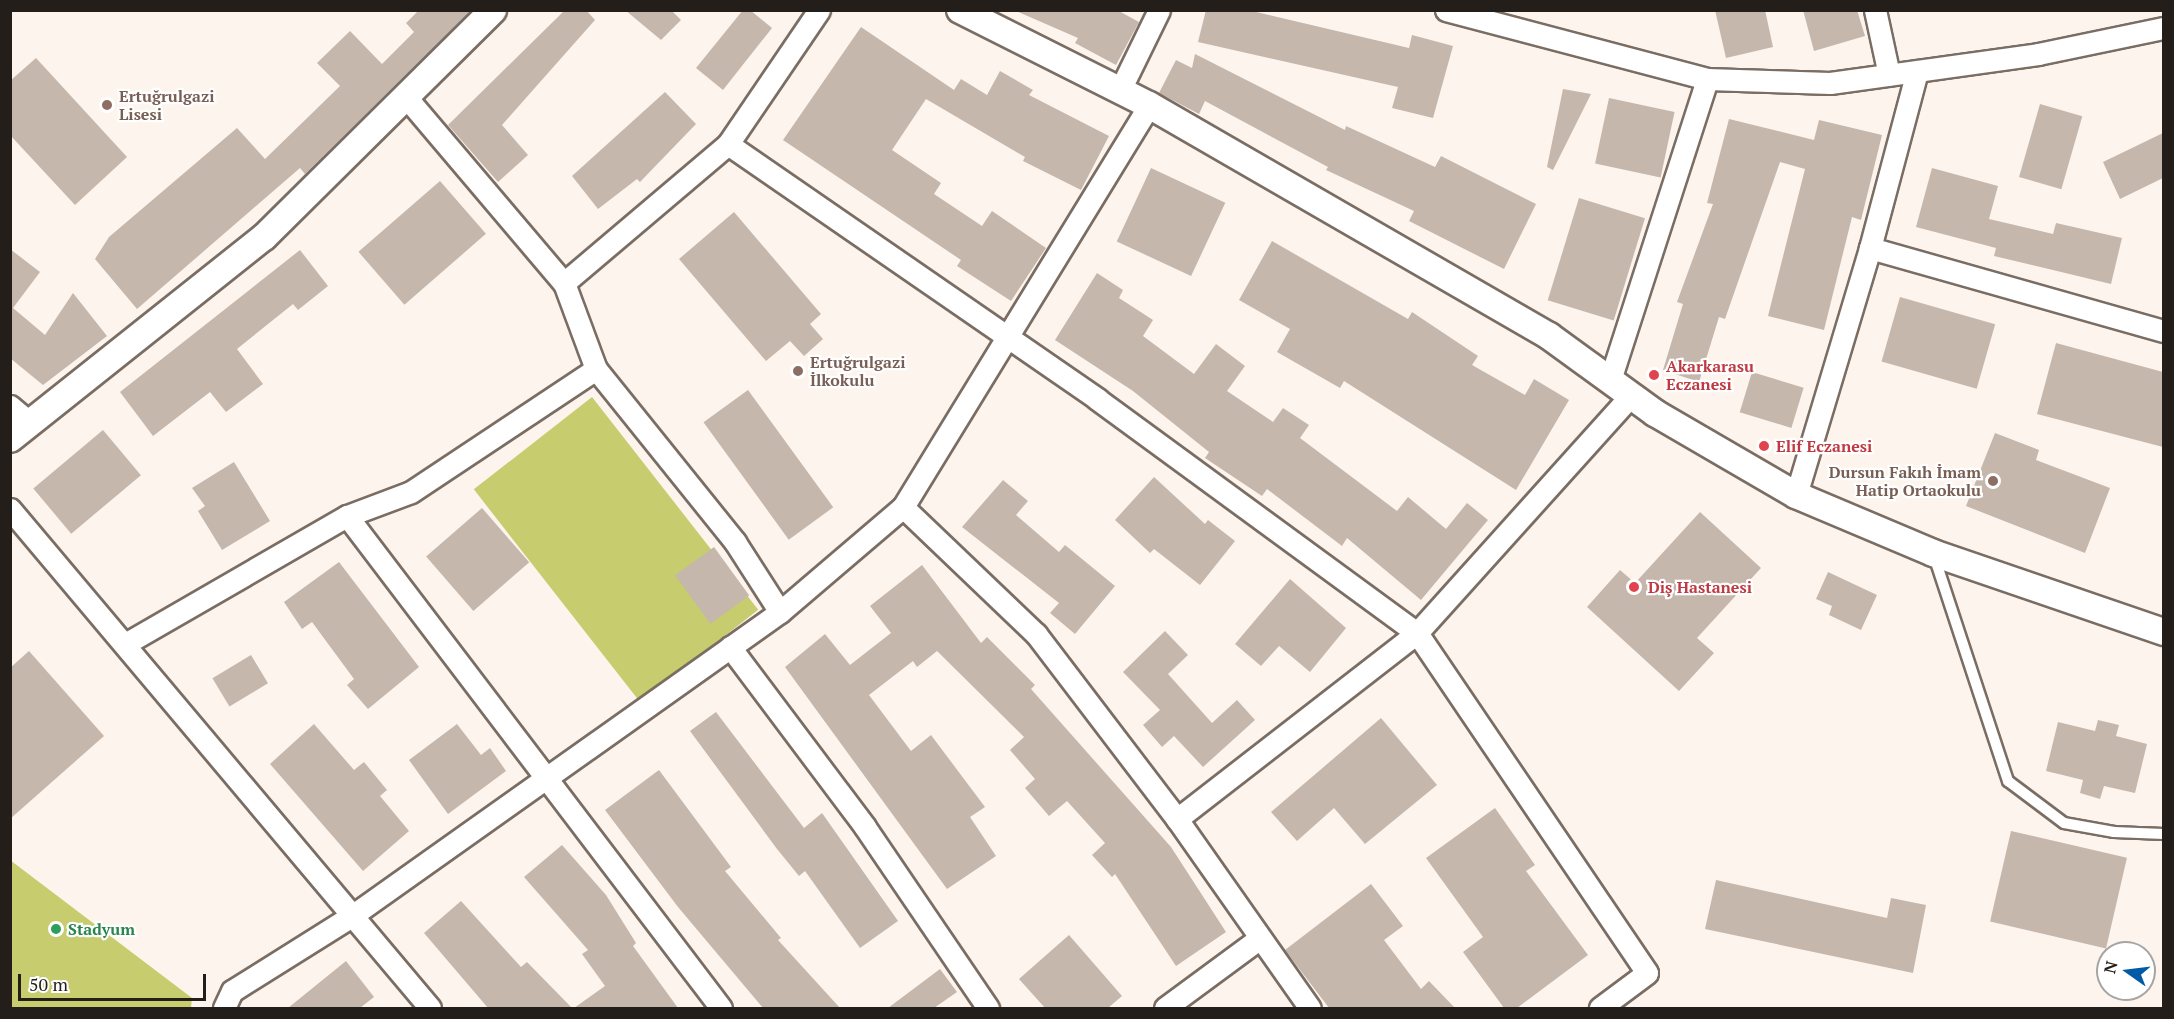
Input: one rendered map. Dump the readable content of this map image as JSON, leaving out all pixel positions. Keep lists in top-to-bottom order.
{
  "places": [
    "Ertuğrulgazi Lisesi",
    "Ertuğrulgazi İlkokulu",
    "Akarkarasu Eczanesi",
    "Elif Eczanesi",
    "Dursun Fakıh İmam Hatip Ortaokulu",
    "Diş Hastanesi",
    "Stadyum"
  ],
  "scale_bar": "50 m",
  "north": "left"
}
